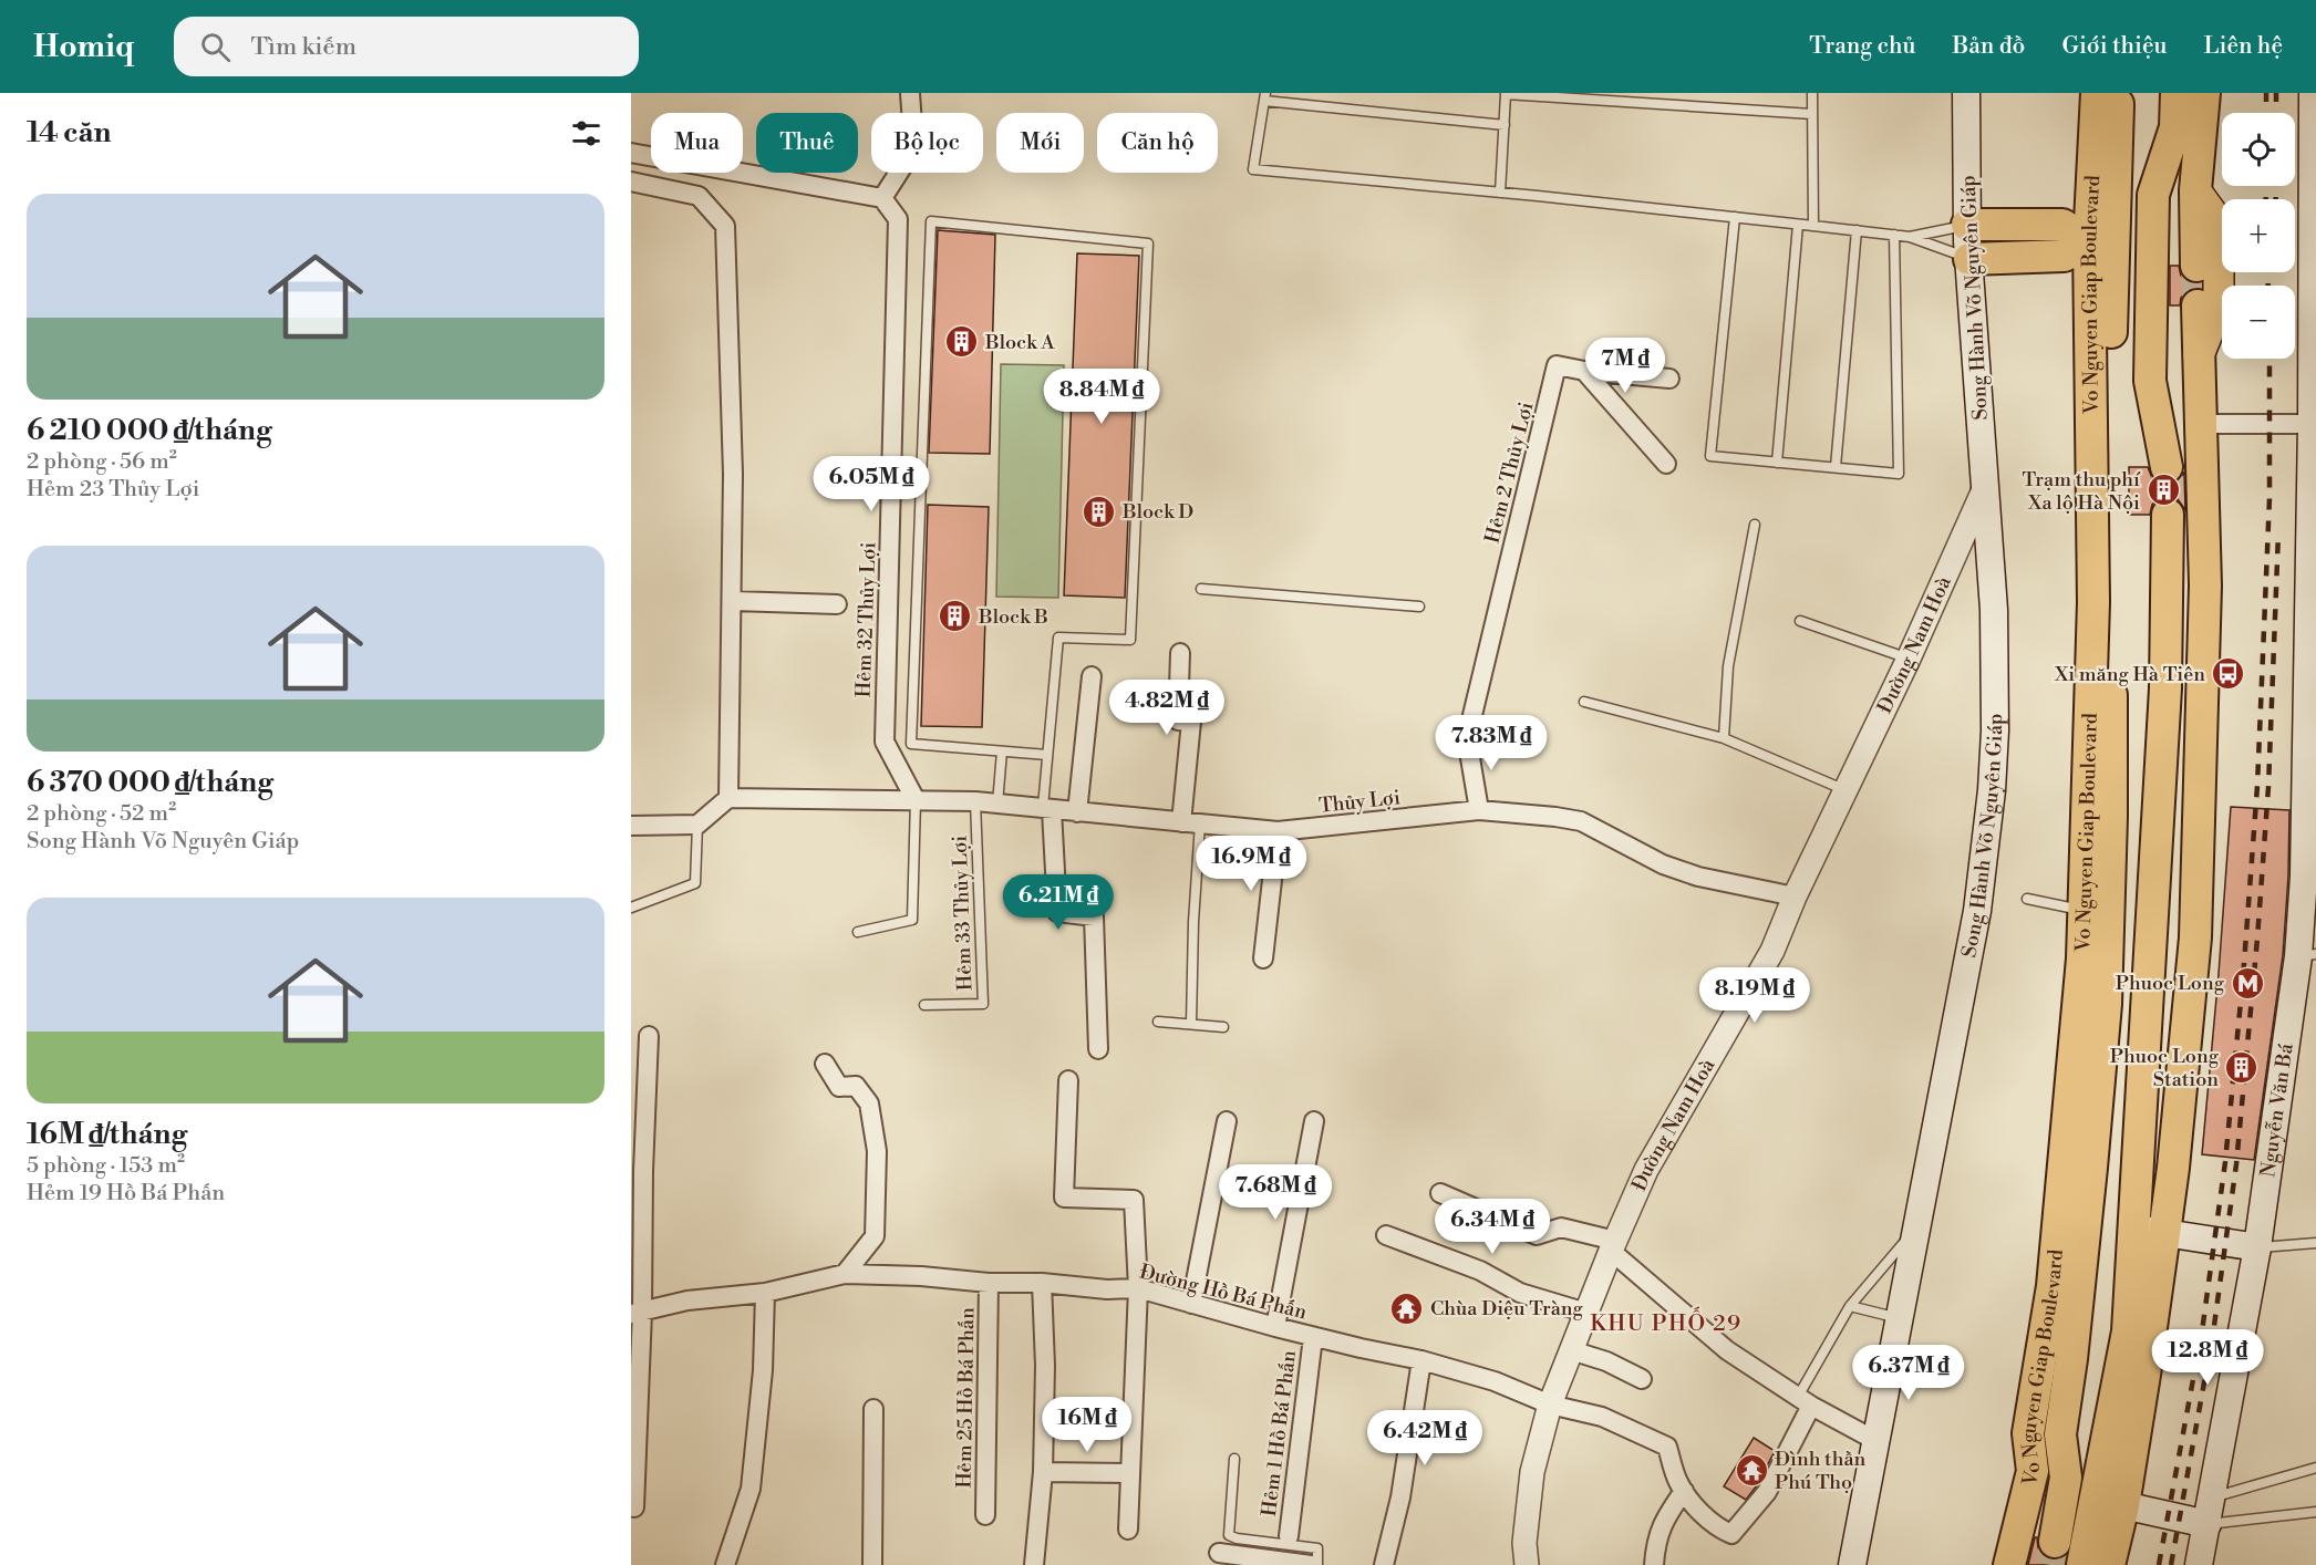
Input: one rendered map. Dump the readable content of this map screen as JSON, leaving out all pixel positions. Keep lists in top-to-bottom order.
{
  "streets": {
    "highway": ["Vo Nguyen Giap Boulevard"],
    "main road": ["Song Hành Võ Nguyên Giáp", "Nguyễn Văn Bá"],
    "street": [
      "Hẻm 2 Thủy Lợi",
      "Hẻm 32 Thủy Lợi",
      "Đường Nam Hoà",
      "Thủy Lợi",
      "Đường Hồ Bá Phấn",
      "Hẻm 25 Hồ Bá Phấn",
      "Hẻm 1 Hồ Bá Phấn"
    ],
    "lane": ["Hẻm 33 Thủy Lợi"]
  },
  "crossings": [
    ["Song Hành Võ Nguyên Giáp", "Đường Nam Hoà"],
    ["Hẻm 2 Thủy Lợi", "Thủy Lợi"],
    ["Hẻm 32 Thủy Lợi", "Thủy Lợi"],
    ["Đường Nam Hoà", "Thủy Lợi"],
    ["Đường Nam Hoà", "Đường Hồ Bá Phấn"],
    ["Thủy Lợi", "Hẻm 33 Thủy Lợi"],
    ["Đường Hồ Bá Phấn", "Hẻm 25 Hồ Bá Phấn"],
    ["Đường Hồ Bá Phấn", "Hẻm 1 Hồ Bá Phấn"]
  ],
  "districts": ["KHU PHỐ 29"],
  "places": {
    "building": [
      "Block A",
      "Trạm thu phí Xa lộ Hà Nội",
      "Block D",
      "Block B",
      "Phuoc Long Station"
    ],
    "bus stop": ["Xi măng Hà Tiên"],
    "metro station": ["Phuoc Long"],
    "temple": ["Chùa Diệu Tràng", "Đình thần Phú Thọ"]
  },
  "page": {
    "header": "Homiq",
    "search": "Tìm kiếm",
    "nav": [
      "Trang chủ",
      "Bản đồ",
      "Giới thiệu",
      "Liên hệ"
    ],
    "heading": "14 căn",
    "map_buttons": ["+", "−"],
    "chip": [
      "Mua",
      "Thuê",
      "Bộ lọc",
      "Mới",
      "Căn hộ"
    ],
    "list": [
      {
        "name": "6 210 000 ₫/tháng",
        "note": "2 phòng · 56 m² · Hẻm 23 Thủy Lợi"
      },
      {
        "name": "6 370 000 ₫/tháng",
        "note": "2 phòng · 52 m² · Song Hành Võ Nguyên Giáp"
      },
      {
        "name": "16M ₫/tháng",
        "note": "5 phòng · 153 m² · Hẻm 19 Hồ Bá Phấn"
      }
    ],
    "price": [
      "7M ₫",
      "8.84M ₫",
      "6.05M ₫",
      "4.82M ₫",
      "7.83M ₫",
      "16.9M ₫",
      "6.21M ₫",
      "8.19M ₫",
      "7.68M ₫",
      "6.34M ₫",
      "12.8M ₫",
      "6.37M ₫",
      "16M ₫",
      "6.42M ₫"
    ]
  }
}
